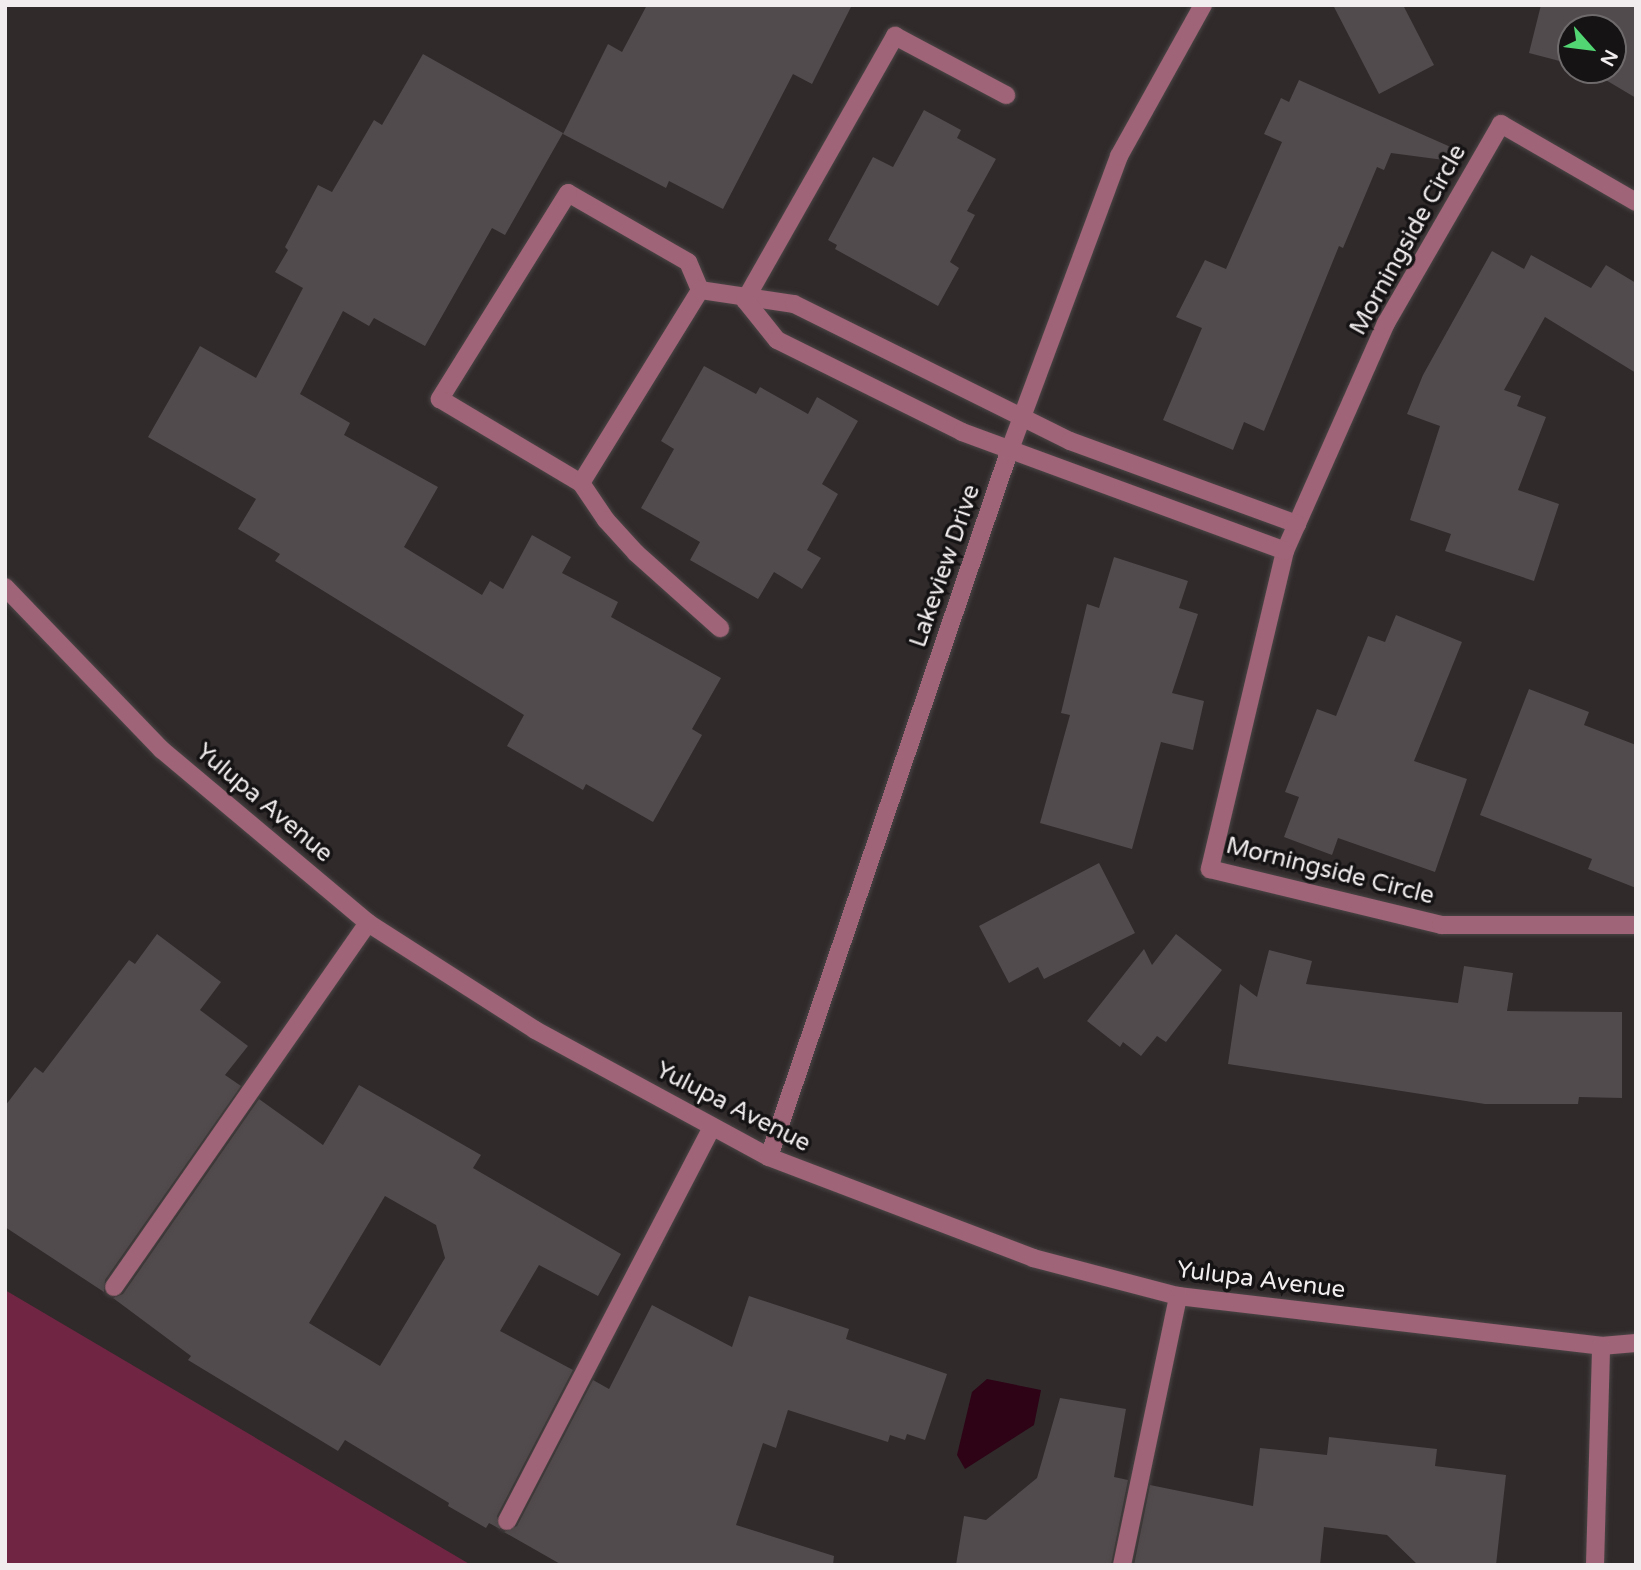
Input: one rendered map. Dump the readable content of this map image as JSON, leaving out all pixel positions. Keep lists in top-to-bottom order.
{
  "streets": {
    "street": ["Morningside Circle", "Lakeview Drive", "Yulupa Avenue"]
  },
  "crossings": [
    ["Lakeview Drive", "Yulupa Avenue"]
  ],
  "north": "bottom right"
}
